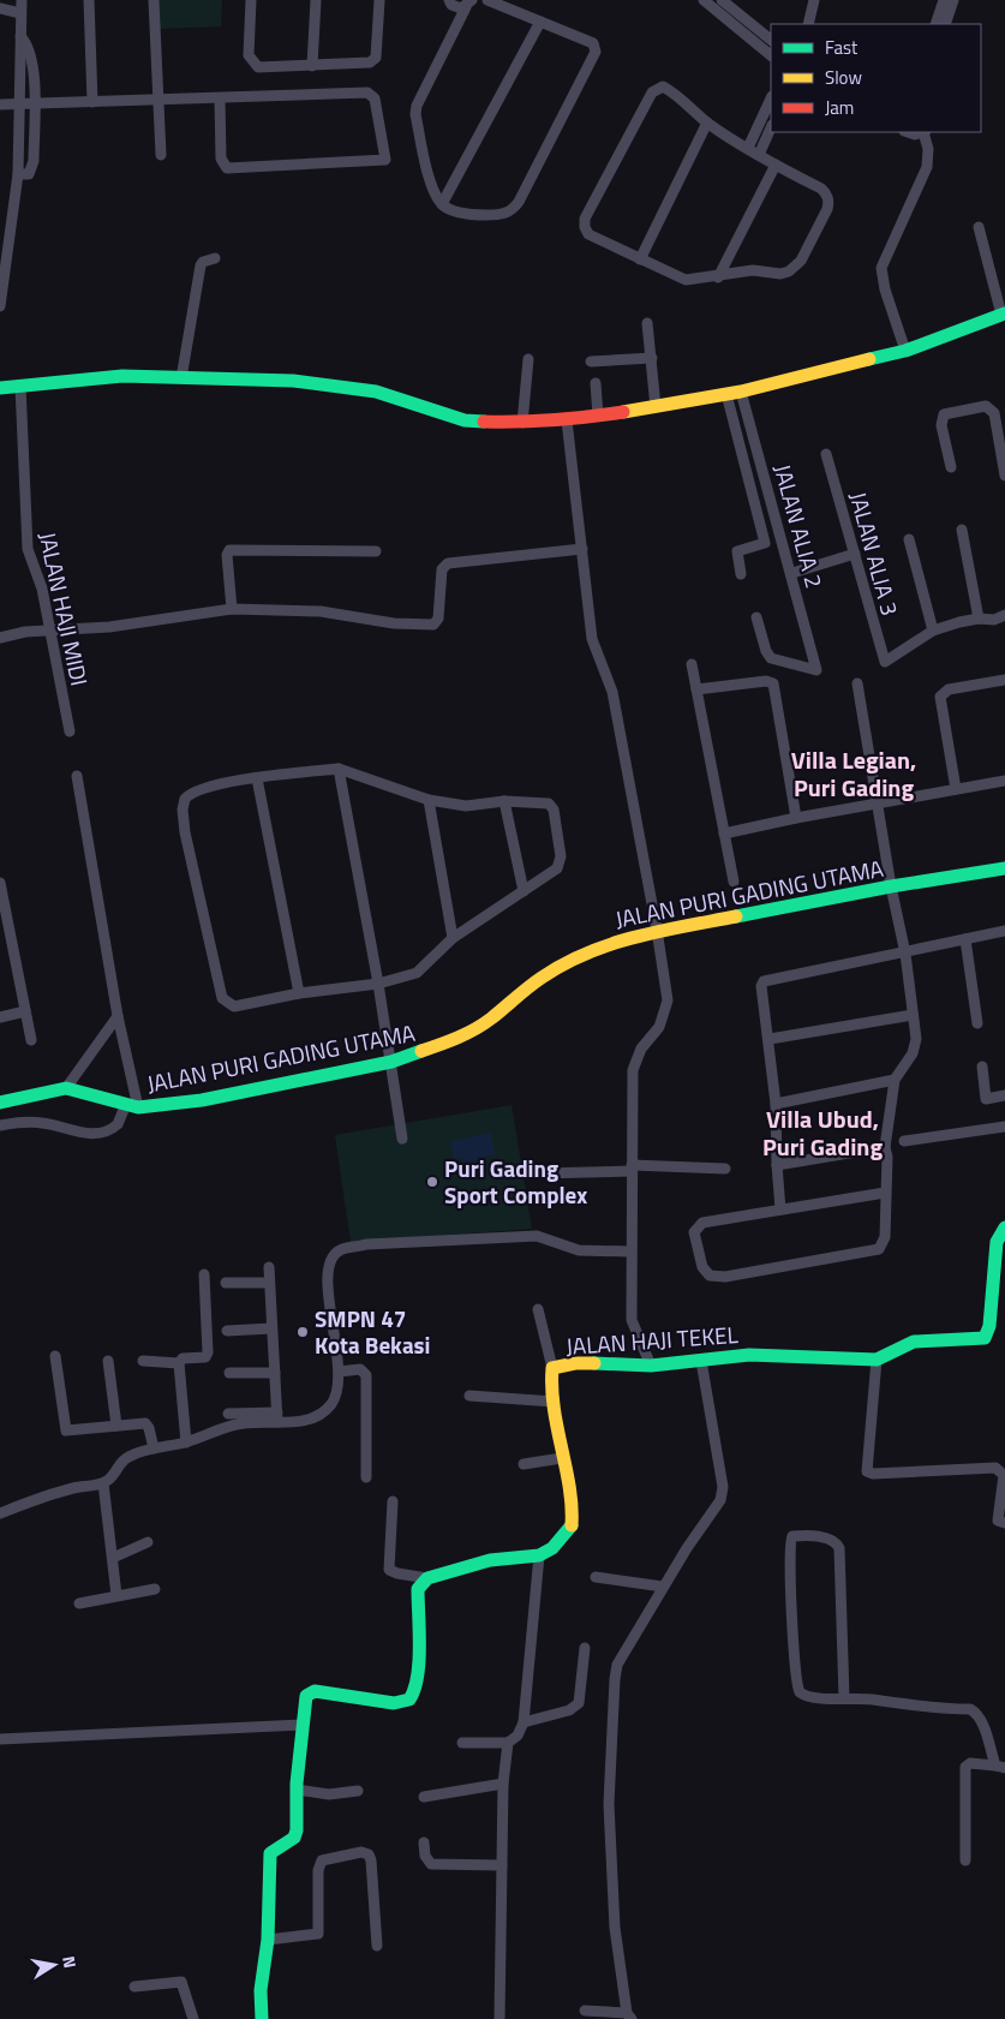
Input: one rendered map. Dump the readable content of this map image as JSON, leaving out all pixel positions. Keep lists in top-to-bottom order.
{
  "streets": {
    "street": [
      "JALAN ALIA 2",
      "JALAN ALIA 3",
      "JALAN HAJI MIDI",
      "JALAN PURI GADING UTAMA",
      "JALAN HAJI TEKEL"
    ]
  },
  "districts": ["Villa Legian, Puri Gading", "Villa Ubud, Puri Gading"],
  "places": ["Puri Gading Sport Complex", "SMPN 47 Kota Bekasi"],
  "legend": ["Fast", "Slow", "Jam"],
  "north": "right"
}
